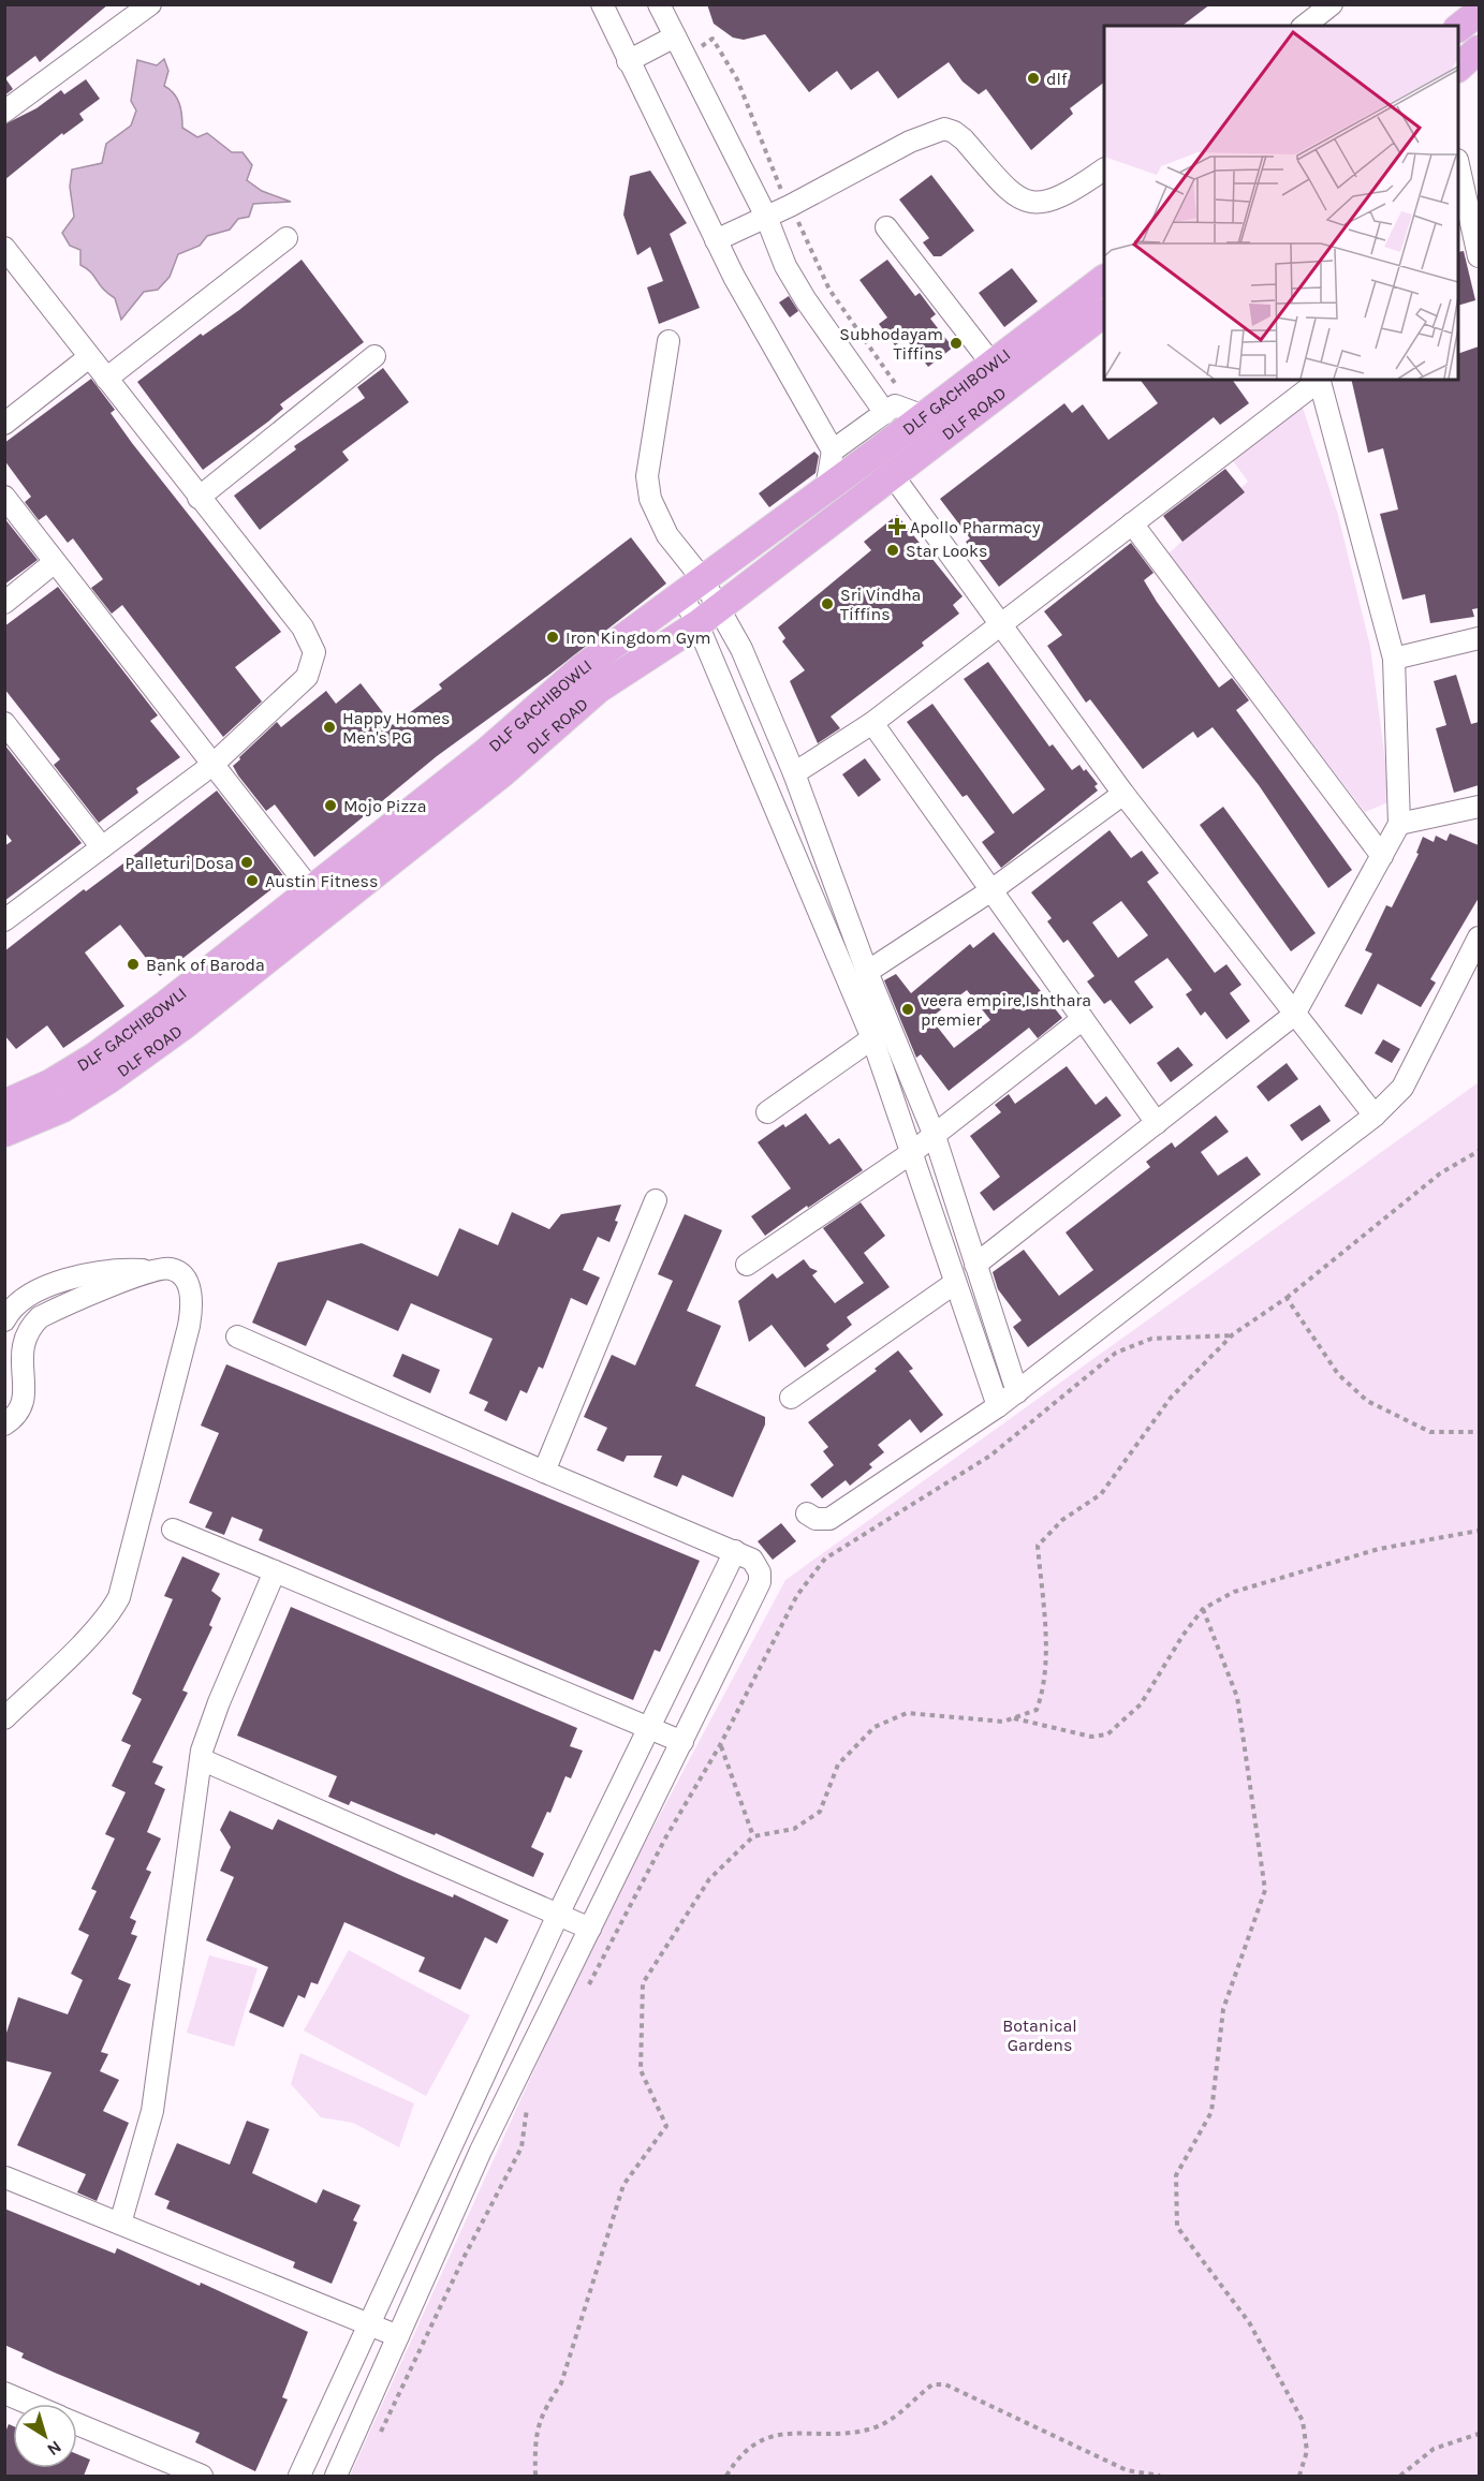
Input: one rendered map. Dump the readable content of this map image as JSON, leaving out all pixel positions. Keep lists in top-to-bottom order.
{
  "streets": {
    "main road": ["DLF GACHIBOWLI", "DLF ROAD"]
  },
  "parks": ["Botanical Gardens"],
  "places": {
    "other": [
      "dlf",
      "Subhodayam Tiffins",
      "Star Looks",
      "Sri Vindha Tiffins",
      "Iron Kingdom Gym",
      "Happy Homes Men's PG",
      "Mojo Pizza",
      "Palleturi Dosa",
      "Austin Fitness",
      "Bank of Baroda",
      "veera empire,Ishthara premier"
    ],
    "health": ["Apollo Pharmacy"]
  },
  "north": "bottom right"
}
